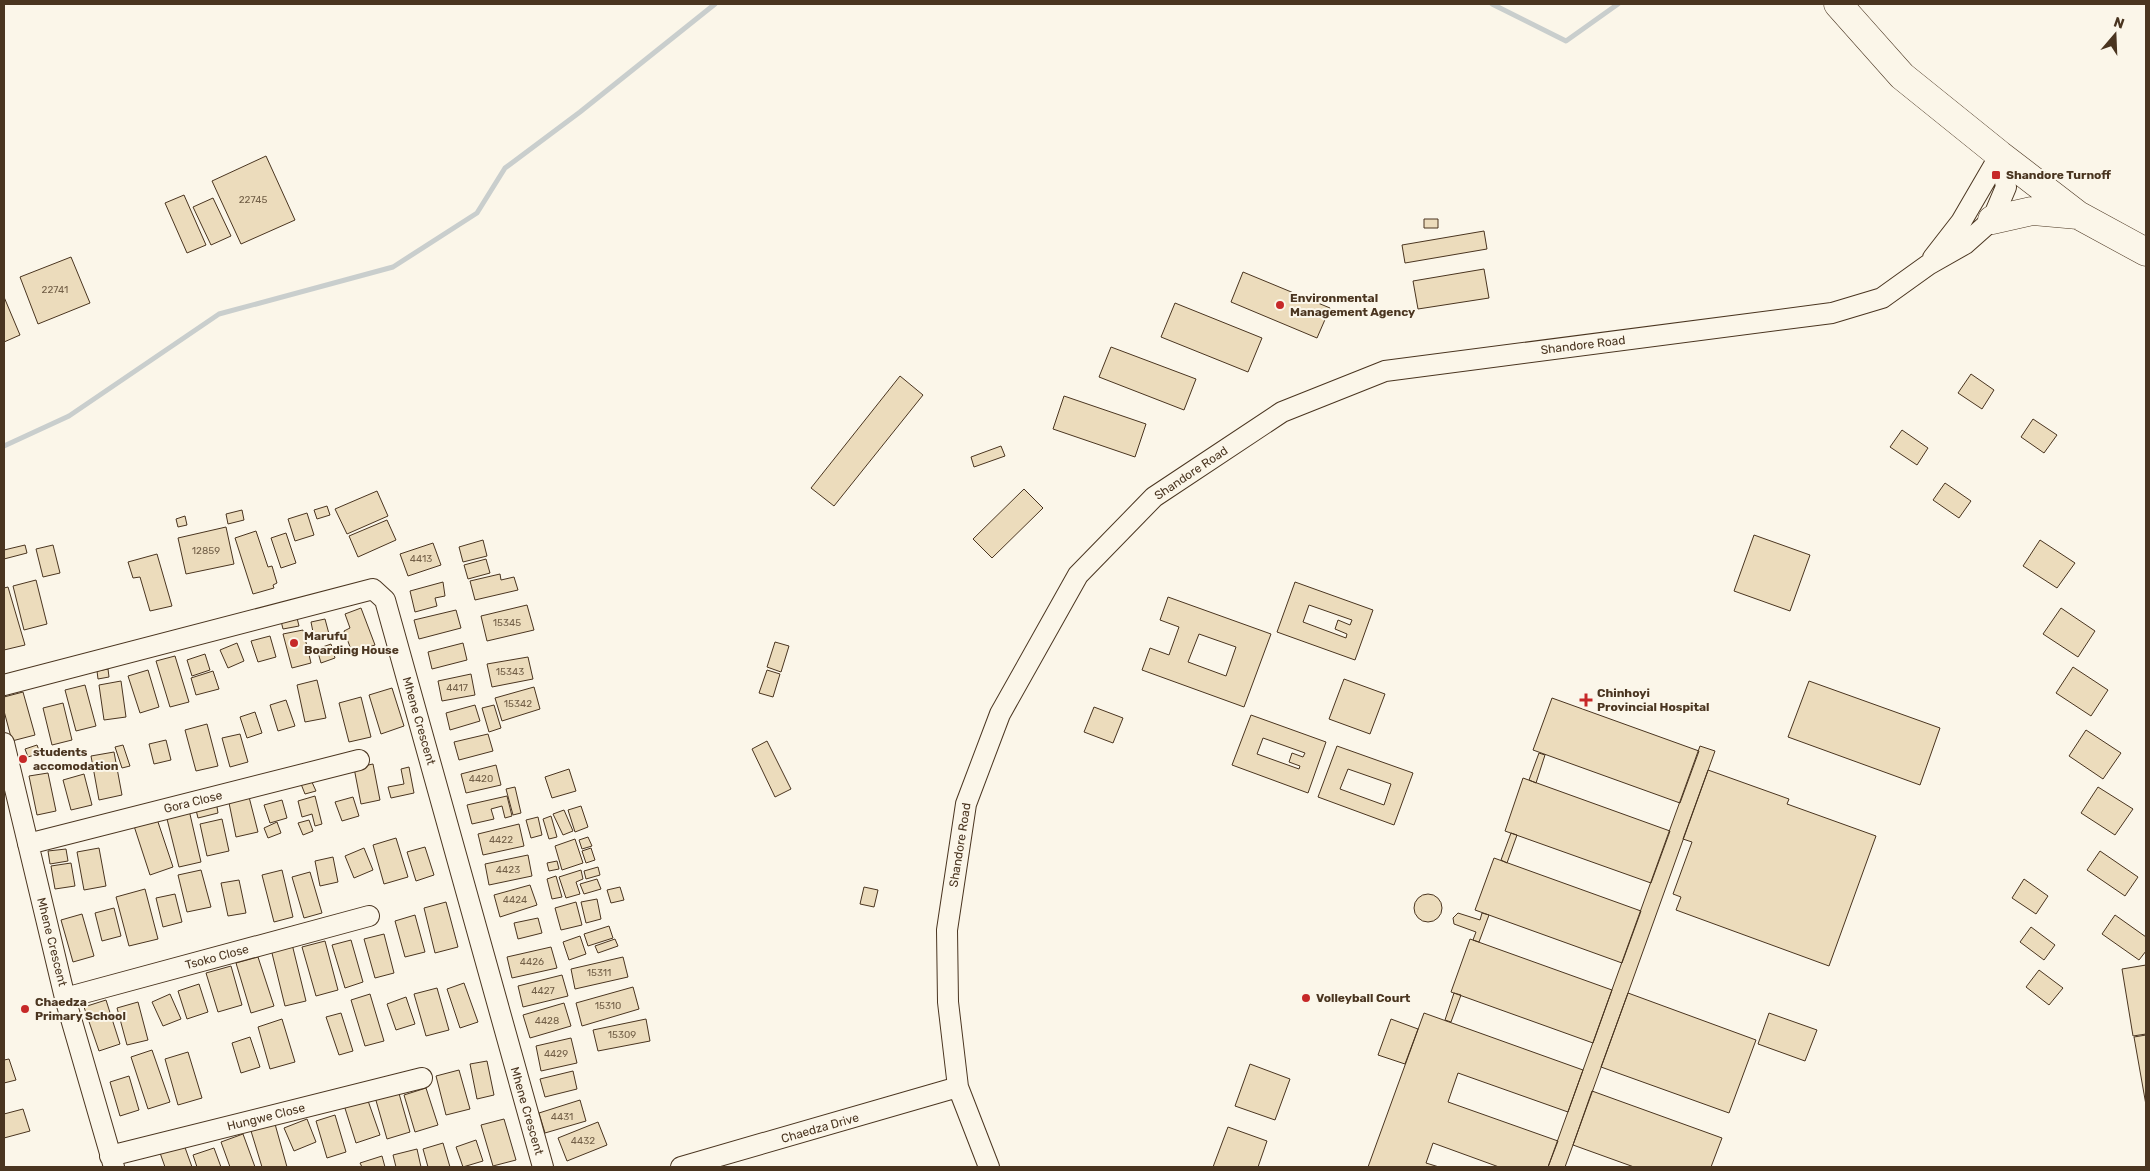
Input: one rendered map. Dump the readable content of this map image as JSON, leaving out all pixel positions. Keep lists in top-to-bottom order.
{
  "streets": {
    "street": [
      "Shandore Road",
      "Mhene Crescent",
      "Gora Close",
      "Tsoko Close",
      "Hungwe Close",
      "Chaedza Drive"
    ]
  },
  "crossings": [
    ["Shandore Road", "Chaedza Drive"],
    ["Mhene Crescent", "Gora Close"],
    ["Mhene Crescent", "Tsoko Close"],
    ["Mhene Crescent", "Hungwe Close"]
  ],
  "places": {
    "transit": ["Shandore Turnoff"],
    "other": [
      "Environmental Management Agency",
      "Marufu Boarding House",
      "students accomodation",
      "Volleyball Court",
      "Chaedza Primary School"
    ],
    "health": ["Chinhoyi Provincial Hospital"]
  },
  "house_numbers": [
    "22745",
    "22741",
    "12859",
    "4413",
    "15345",
    "15343",
    "4417",
    "15342",
    "4420",
    "4422",
    "4423",
    "4424",
    "4426",
    "15311",
    "4427",
    "15310",
    "4428",
    "15309",
    "4429",
    "4431",
    "4432"
  ],
  "north": "top"
}
